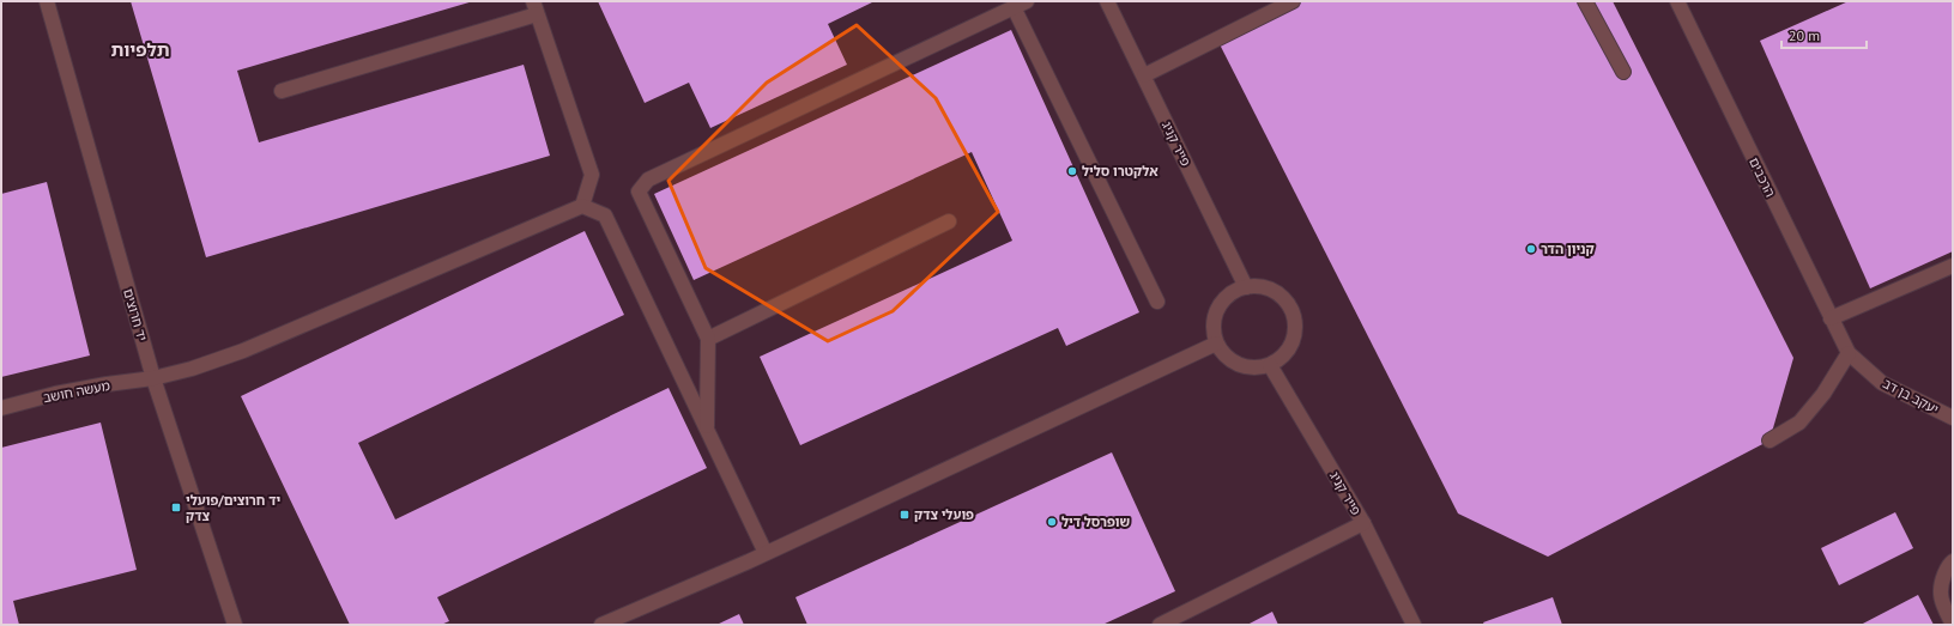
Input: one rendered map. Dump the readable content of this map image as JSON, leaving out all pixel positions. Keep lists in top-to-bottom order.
{
  "streets": {
    "street": [
      "פייר קניג",
      "הרכבים",
      "יד חרוצים",
      "מעשה חושב",
      "יעקב בן דב"
    ]
  },
  "crossings": [
    ["הרכבים", "יעקב בן דב"],
    ["יד חרוצים", "מעשה חושב"]
  ],
  "districts": ["תלפיות"],
  "places": {
    "other": ["אלקטרו סליל", "קניון הדר", "שופרסל דיל"],
    "transit": ["יד חרוצים/פועלי צדק", "פועלי צדק"]
  },
  "scale_bar": "20 m"
}
